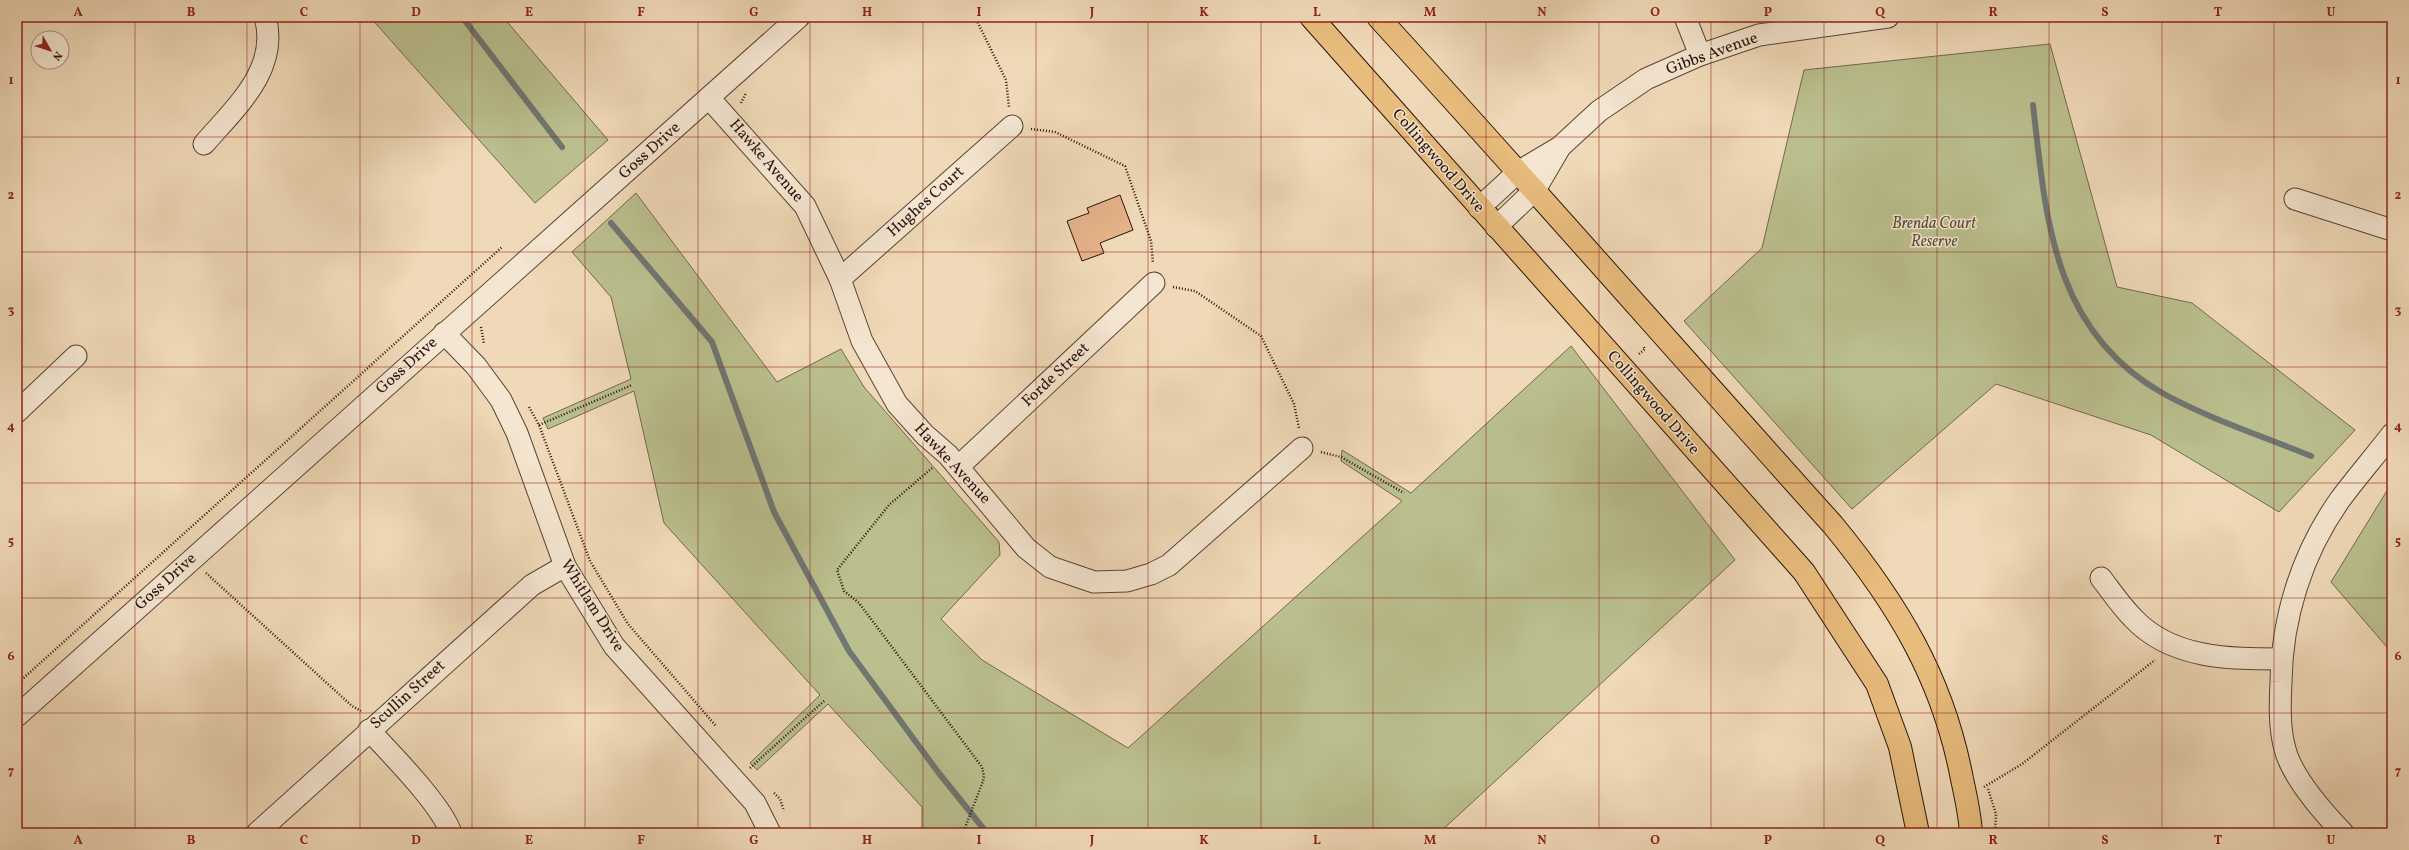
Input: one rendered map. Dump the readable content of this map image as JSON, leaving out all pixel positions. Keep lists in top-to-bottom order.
{
  "streets": {
    "main road": ["Collingwood Drive"],
    "street": [
      "Gibbs Avenue",
      "Goss Drive",
      "Hawke Avenue",
      "Hughes Court",
      "Forde Street",
      "Whitlam Drive",
      "Scullin Street"
    ]
  },
  "crossings": [
    ["Gibbs Avenue", "Collingwood Drive"],
    ["Goss Drive", "Hawke Avenue"],
    ["Goss Drive", "Whitlam Drive"],
    ["Hawke Avenue", "Hughes Court"],
    ["Hawke Avenue", "Forde Street"],
    ["Whitlam Drive", "Scullin Street"]
  ],
  "parks": ["Brenda Court Reserve"],
  "north": "bottom right",
  "grid": {
    "columns": [
      "A",
      "B",
      "C",
      "D",
      "E",
      "F",
      "G",
      "H",
      "I",
      "J",
      "K",
      "L",
      "M",
      "N",
      "O",
      "P",
      "Q",
      "R",
      "S",
      "T",
      "U"
    ],
    "rows": [
      "1",
      "2",
      "3",
      "4",
      "5",
      "6",
      "7"
    ]
  }
}
